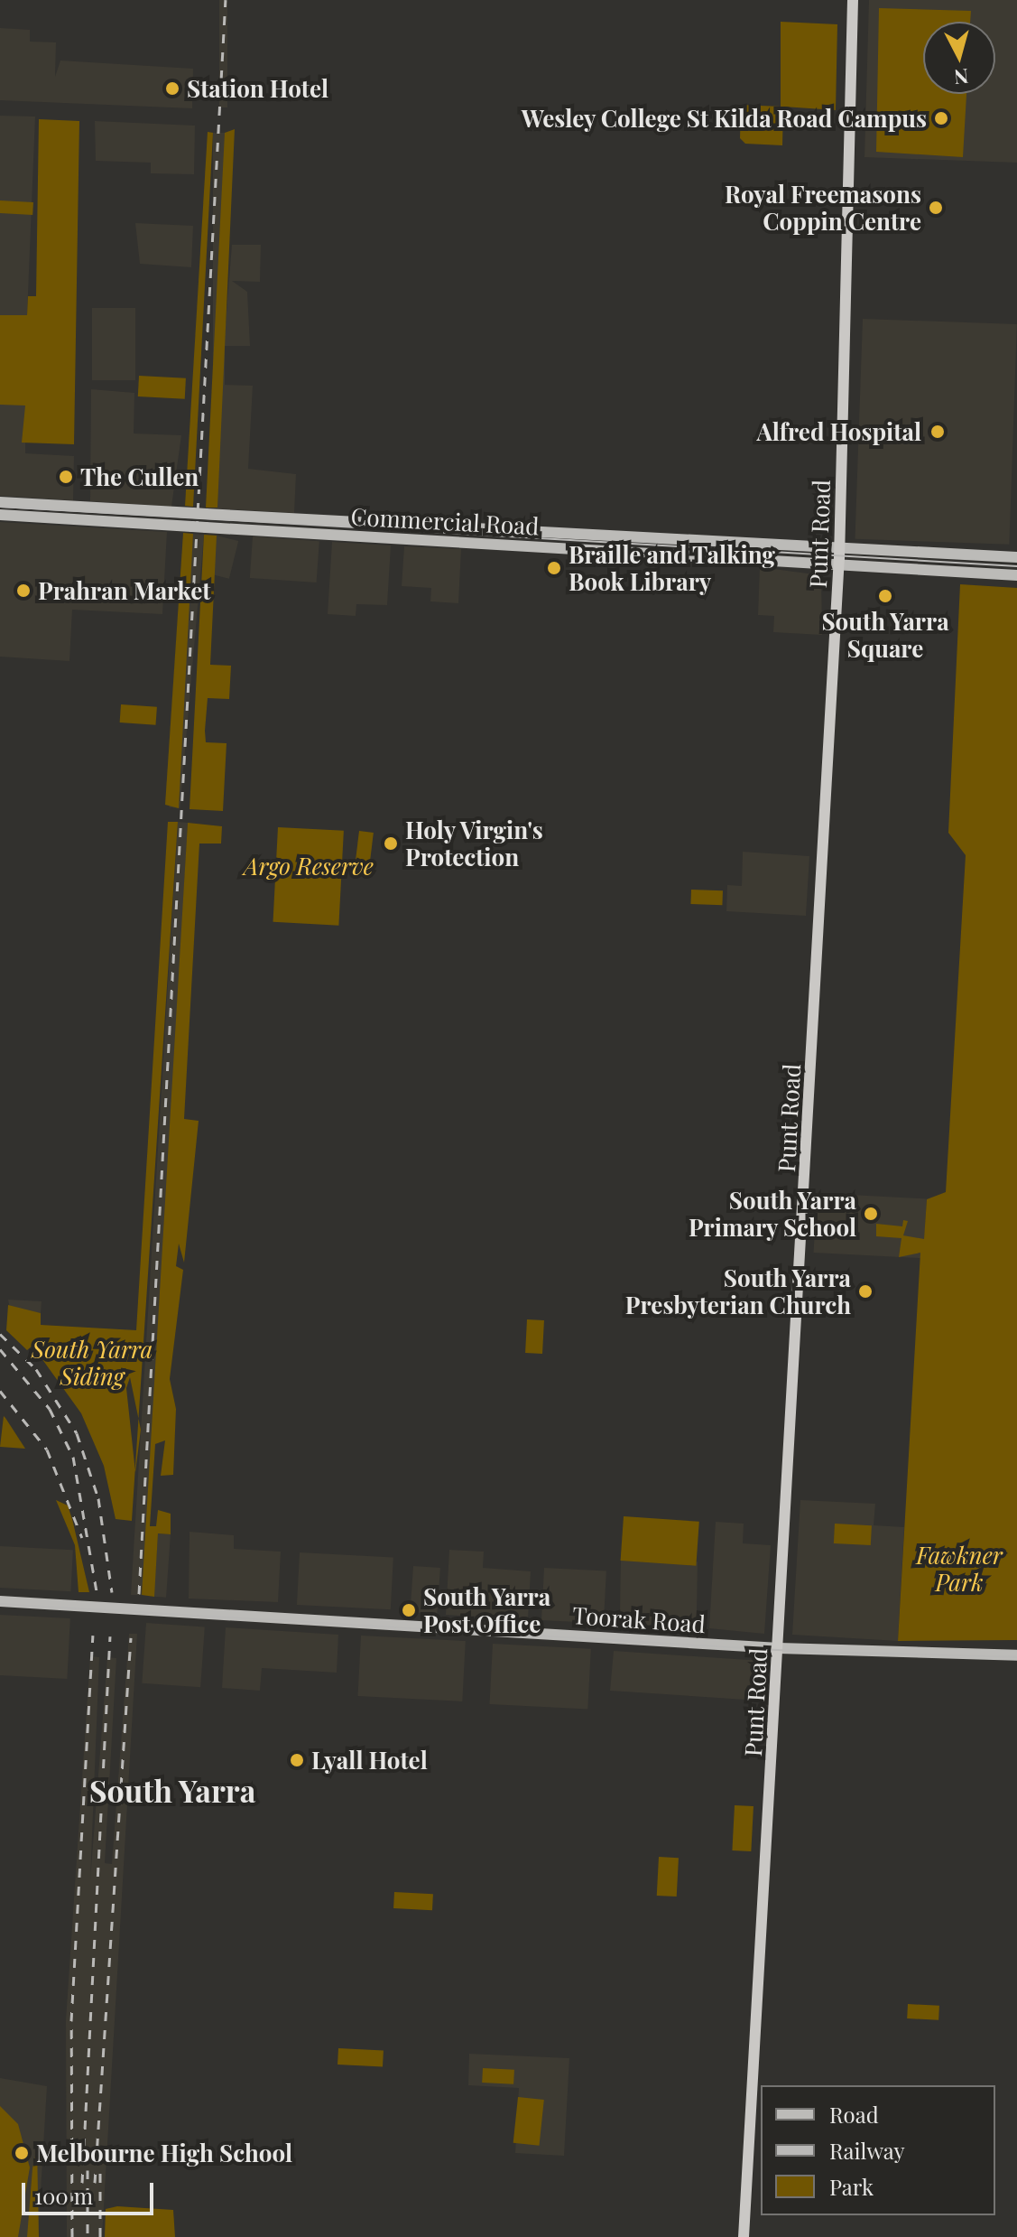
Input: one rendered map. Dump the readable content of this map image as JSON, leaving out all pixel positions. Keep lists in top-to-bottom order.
{
  "streets": {
    "highway": ["Punt Road"],
    "main road": ["Commercial Road", "Toorak Road"]
  },
  "crossings": [
    ["Commercial Road", "Punt Road"],
    ["Punt Road", "Toorak Road"]
  ],
  "districts": ["South Yarra"],
  "parks": ["Argo Reserve", "South Yarra Siding", "Fawkner Park"],
  "places": [
    "Station Hotel",
    "Wesley College St Kilda Road Campus",
    "Royal Freemasons Coppin Centre",
    "Alfred Hospital",
    "The Cullen",
    "Braille and Talking Book Library",
    "Prahran Market",
    "South Yarra Square",
    "Holy Virgin's Protection",
    "South Yarra Primary School",
    "South Yarra Presbyterian Church",
    "South Yarra Post Office",
    "Lyall Hotel",
    "Melbourne High School"
  ],
  "legend": ["Road", "Railway", "Park"],
  "scale_bar": "100 m",
  "north": "bottom"
}
